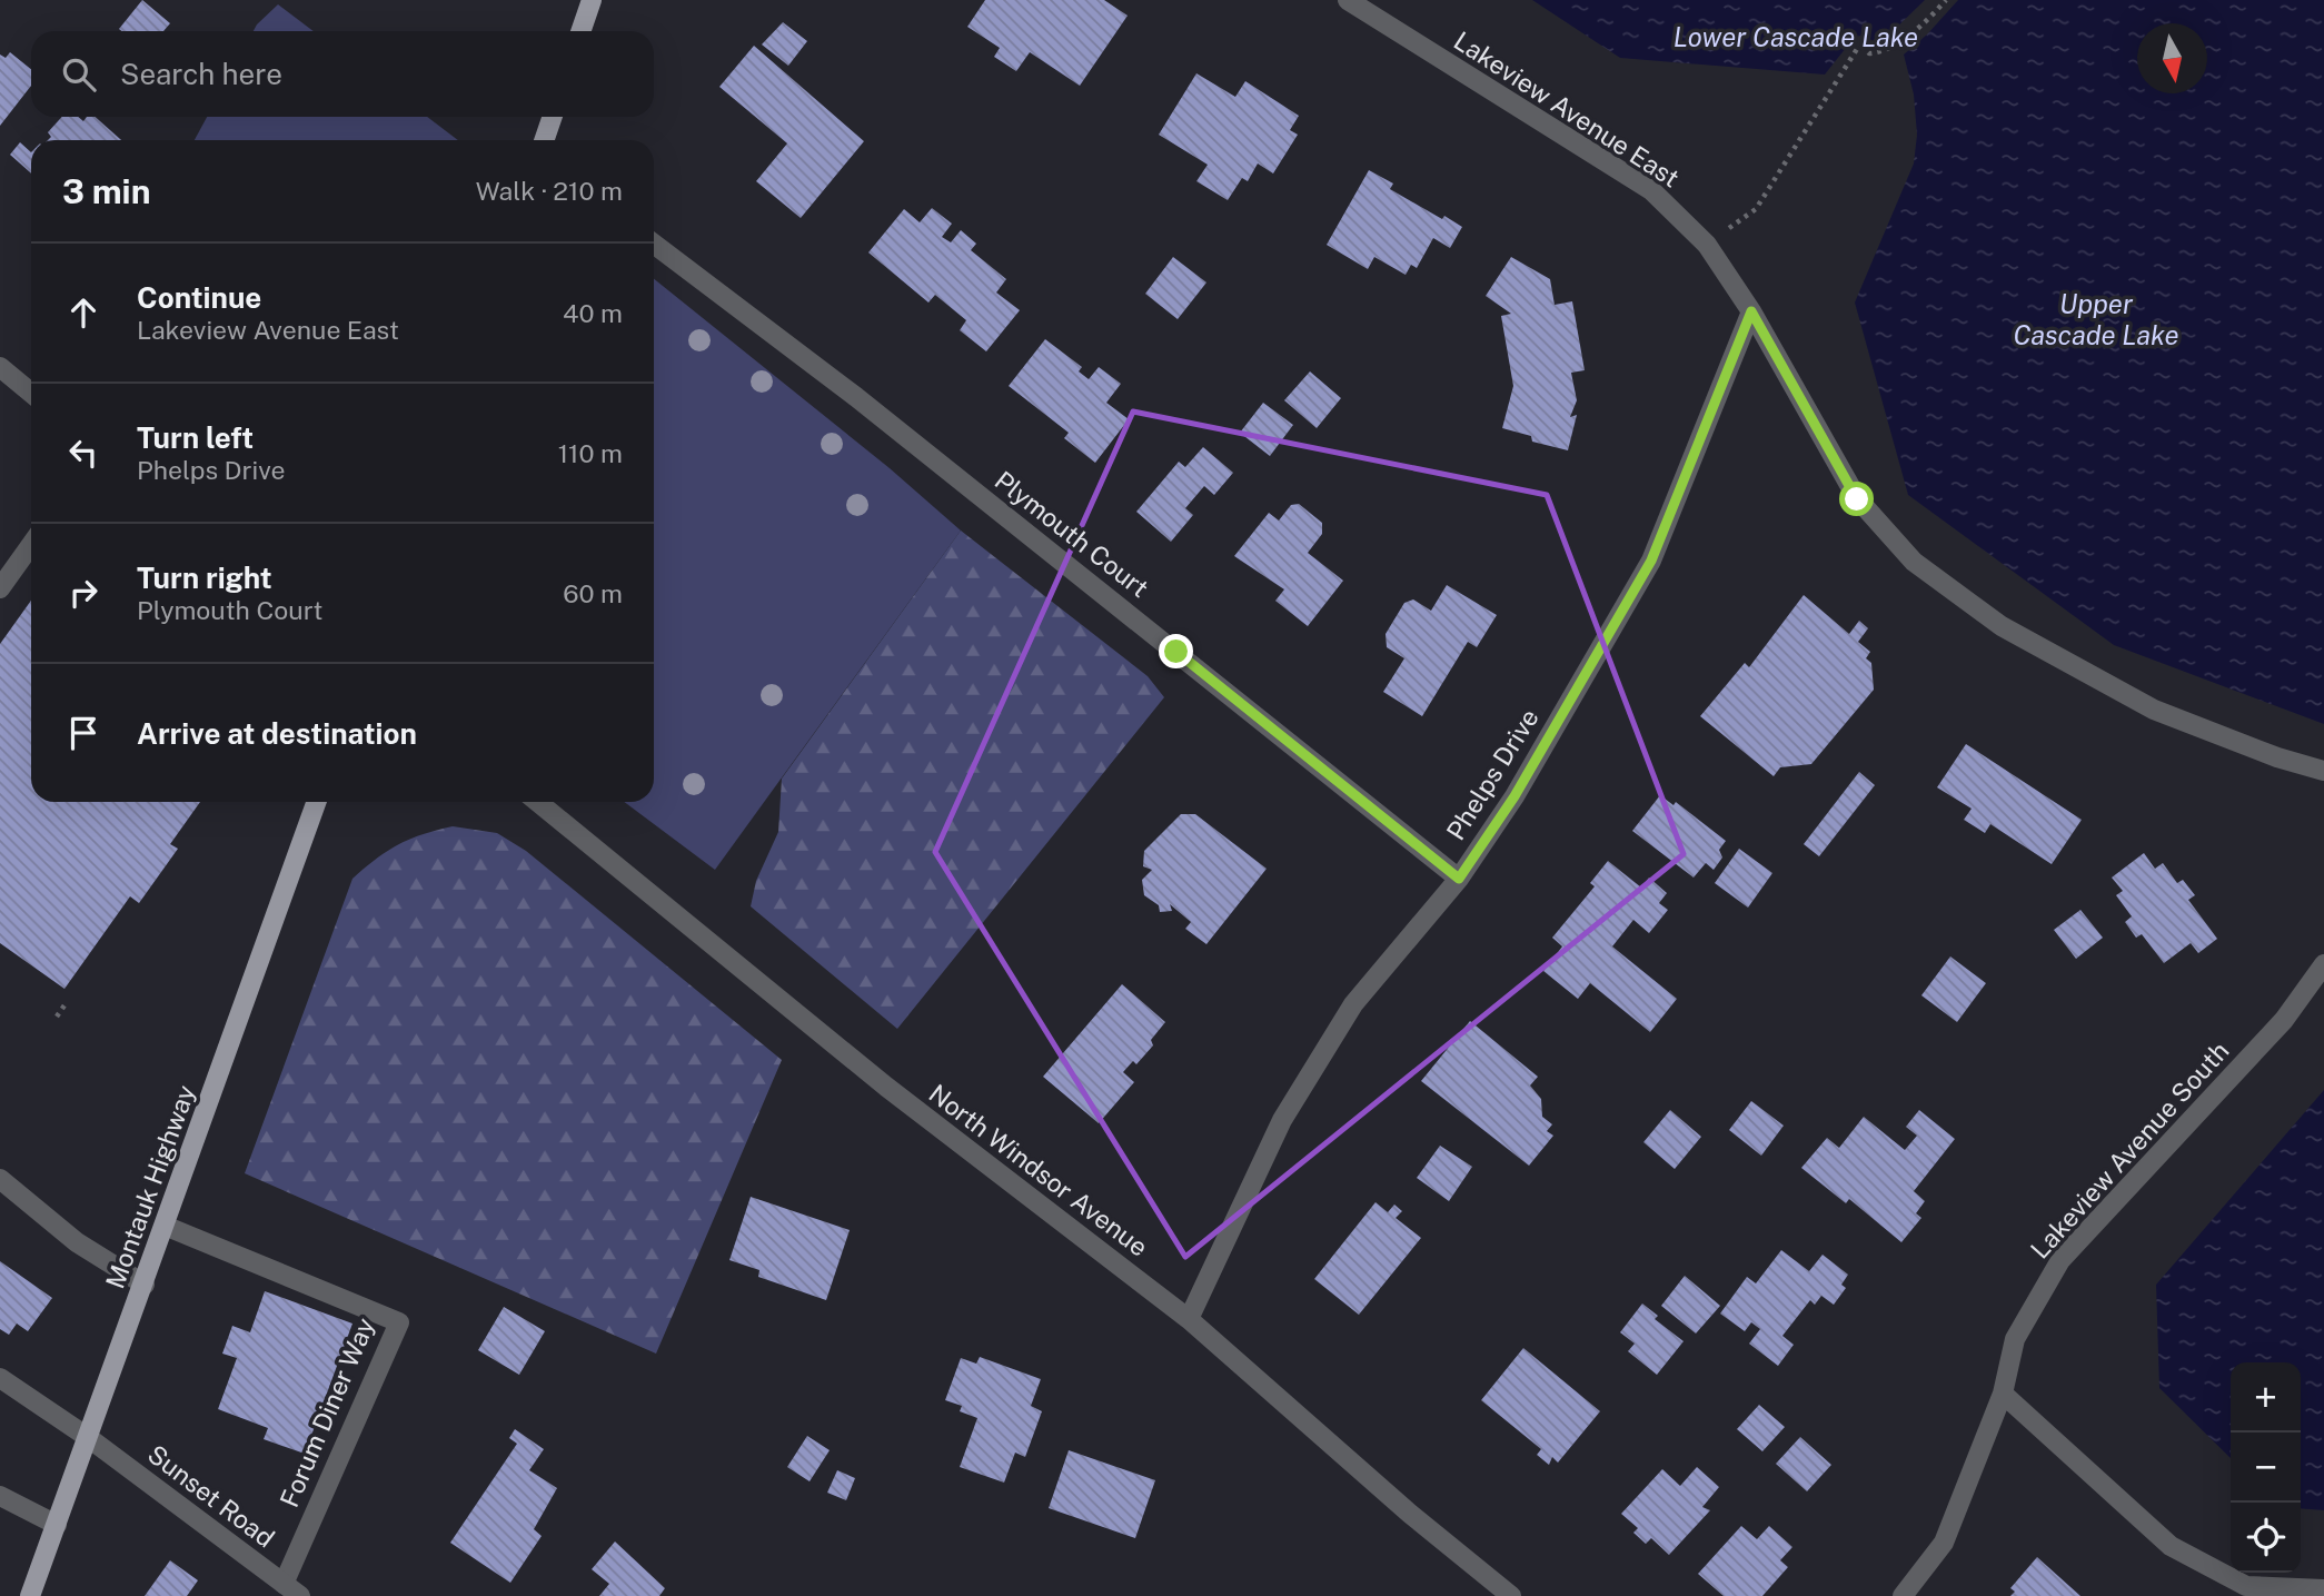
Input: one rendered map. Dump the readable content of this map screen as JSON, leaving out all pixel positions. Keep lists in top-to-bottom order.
{
  "streets": {
    "main road": ["Montauk Highway"],
    "street": [
      "Lakeview Avenue East",
      "Plymouth Court",
      "Phelps Drive",
      "Lakeview Avenue South",
      "North Windsor Avenue",
      "Forum Diner Way",
      "Sunset Road"
    ]
  },
  "crossings": [
    ["Lakeview Avenue East", "Phelps Drive"],
    ["Plymouth Court", "Phelps Drive"],
    ["Phelps Drive", "North Windsor Avenue"],
    ["Montauk Highway", "Forum Diner Way"],
    ["Montauk Highway", "Sunset Road"],
    ["Forum Diner Way", "Sunset Road"]
  ],
  "water": ["Lower Cascade Lake", "Upper Cascade Lake"],
  "north": "bottom",
  "page": {
    "search": "Search here",
    "heading": ["3 min", "Walk · 210 m"],
    "list": [
      ["Continue", "Lakeview Avenue East", "40 m"],
      ["Turn left", "Phelps Drive", "110 m"],
      ["Turn right", "Plymouth Court", "60 m"],
      "Arrive at destination"
    ],
    "map_buttons": ["+", "−"]
  }
}
